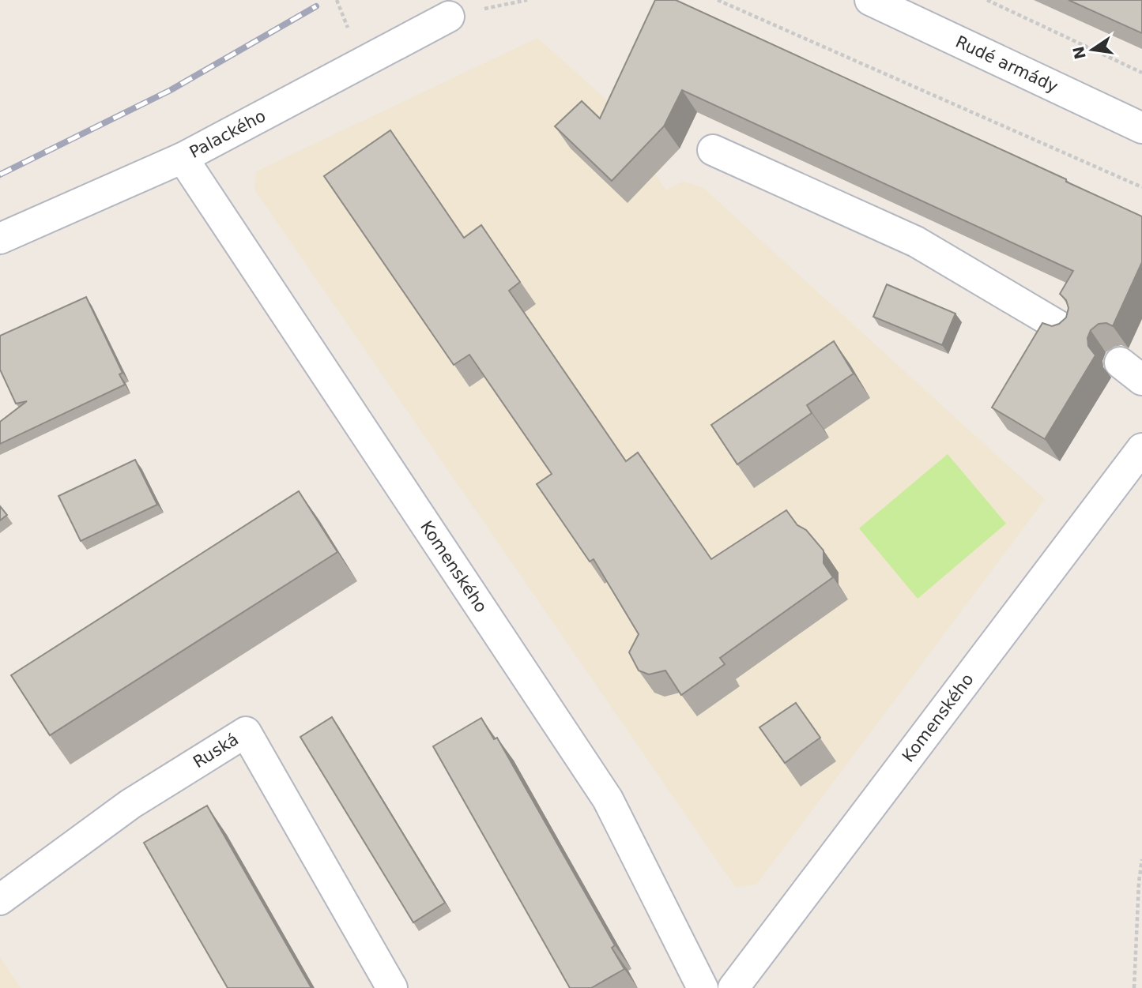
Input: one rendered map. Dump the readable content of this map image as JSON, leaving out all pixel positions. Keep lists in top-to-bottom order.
{
  "streets": {
    "street": [
      "Rudé armády",
      "Palackého",
      "Komenského",
      "Ruská"
    ]
  },
  "crossings": [
    ["Palackého", "Komenského"]
  ],
  "north": "left"
}
